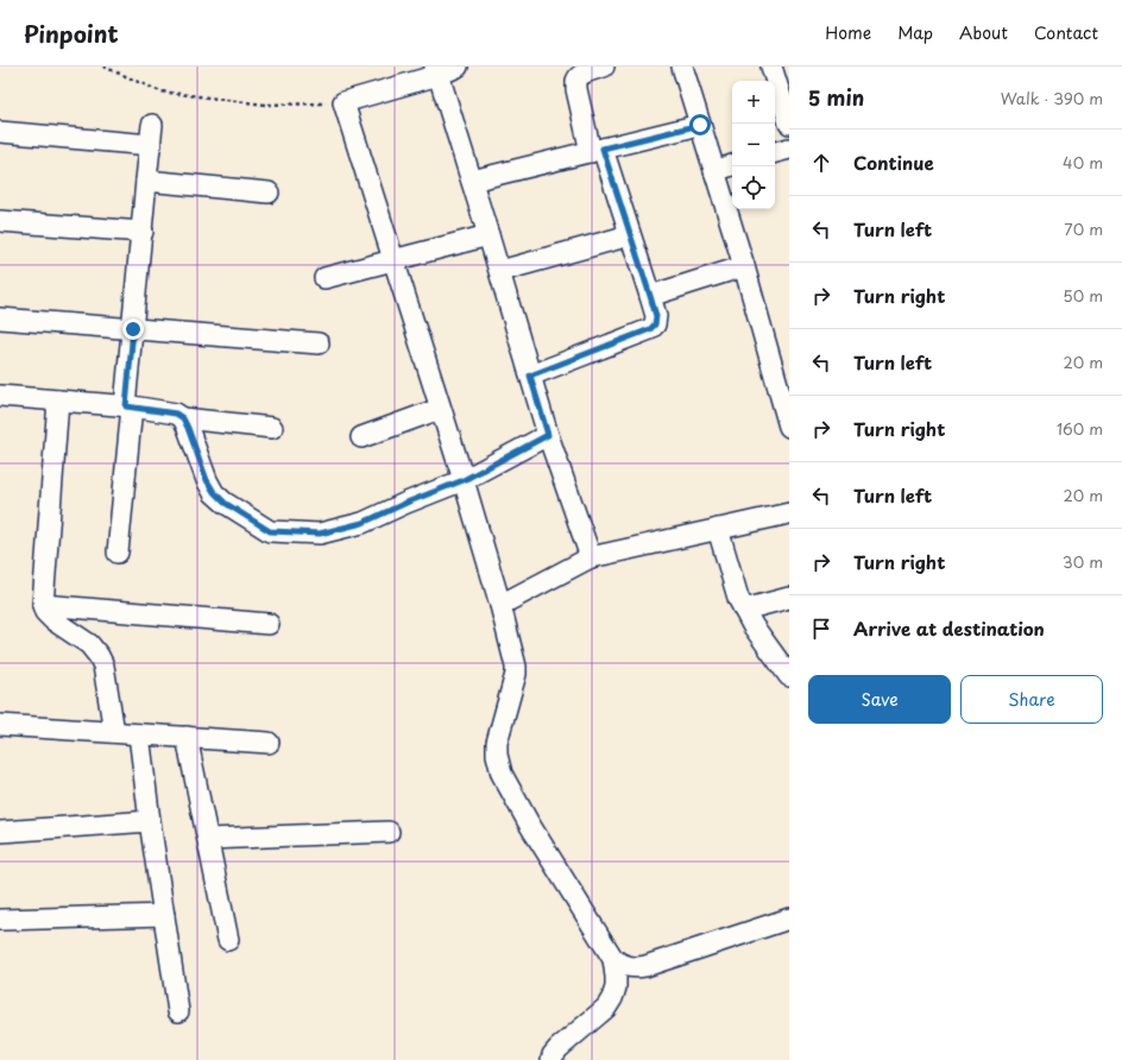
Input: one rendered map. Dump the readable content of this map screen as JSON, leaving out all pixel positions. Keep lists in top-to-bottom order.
{
  "page": {
    "header": "Pinpoint",
    "nav": [
      "Home",
      "Map",
      "About",
      "Contact"
    ],
    "heading": ["5 min", "Walk · 390 m"],
    "map_buttons": ["+", "−"],
    "list": [
      ["Continue", "40 m"],
      ["Turn left", "70 m"],
      ["Turn right", "50 m"],
      ["Turn left", "20 m"],
      ["Turn right", "160 m"],
      ["Turn left", "20 m"],
      ["Turn right", "30 m"],
      "Arrive at destination"
    ],
    "buttons": ["Save", "Share"]
  }
}
